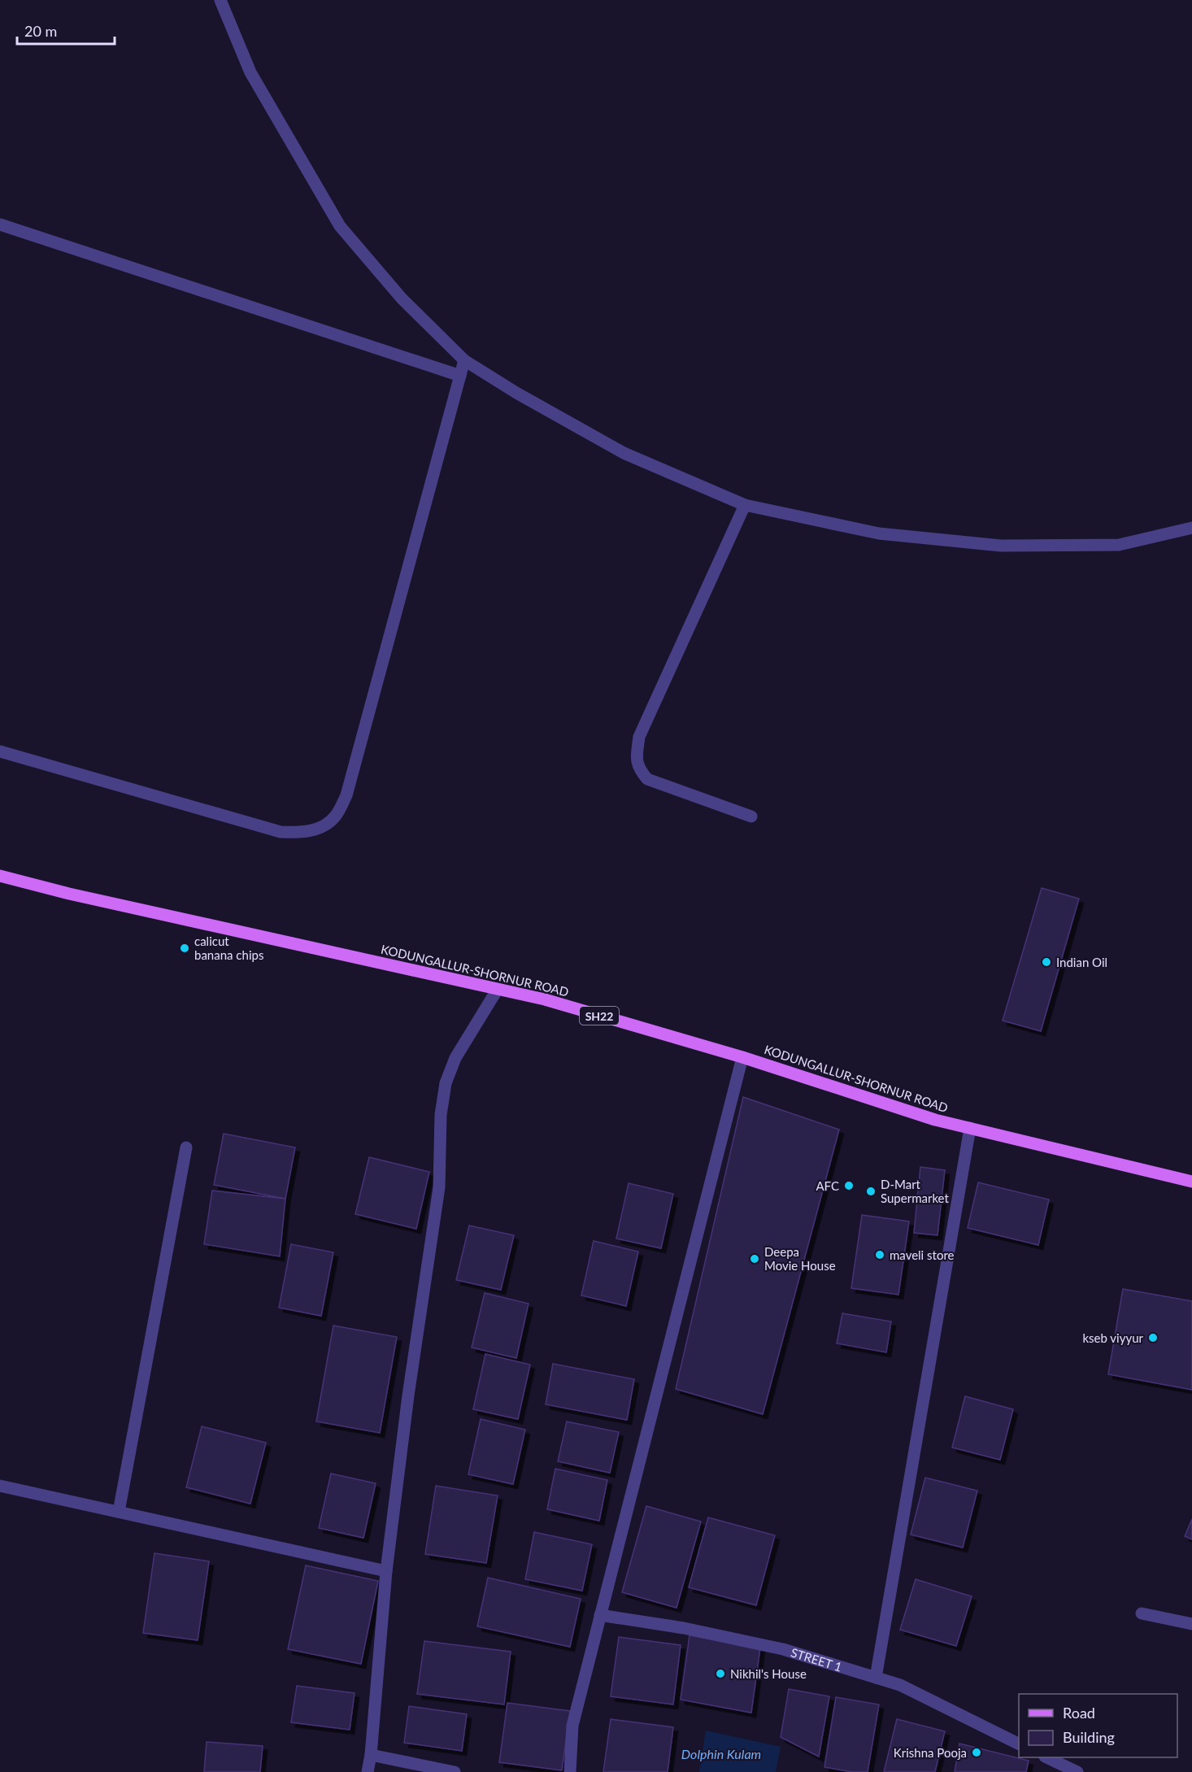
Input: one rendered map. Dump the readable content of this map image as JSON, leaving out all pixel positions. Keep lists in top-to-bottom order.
{
  "streets": {
    "main road": ["KODUNGALLUR-SHORNUR ROAD", "SH22"],
    "street": ["STREET 1"]
  },
  "water": ["Dolphin Kulam"],
  "places": [
    "calicut banana chips",
    "Indian Oil",
    "AFC",
    "D-Mart Supermarket",
    "maveli store",
    "Deepa Movie House",
    "kseb viyyur",
    "Nikhil's House",
    "Krishna Pooja"
  ],
  "legend": ["Road", "Building"],
  "scale_bar": "20 m"
}
